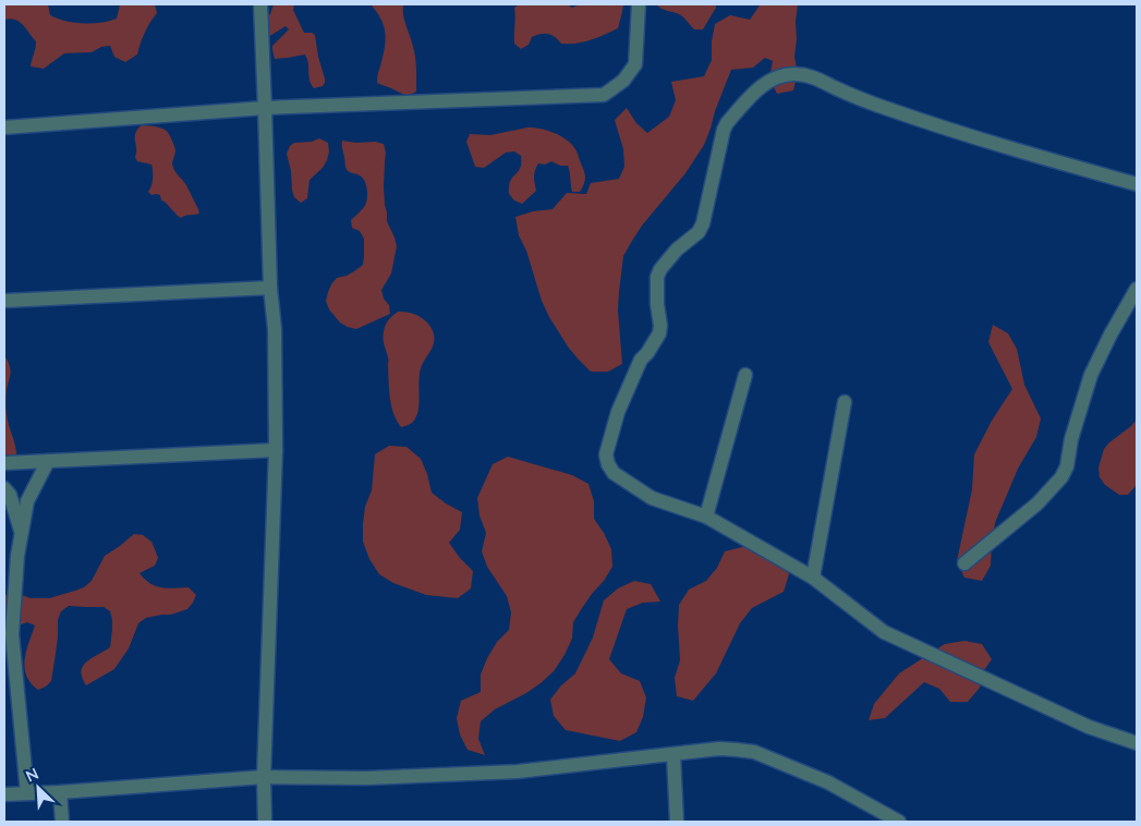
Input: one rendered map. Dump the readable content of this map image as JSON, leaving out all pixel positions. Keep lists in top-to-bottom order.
{
  "north": "top left"
}
